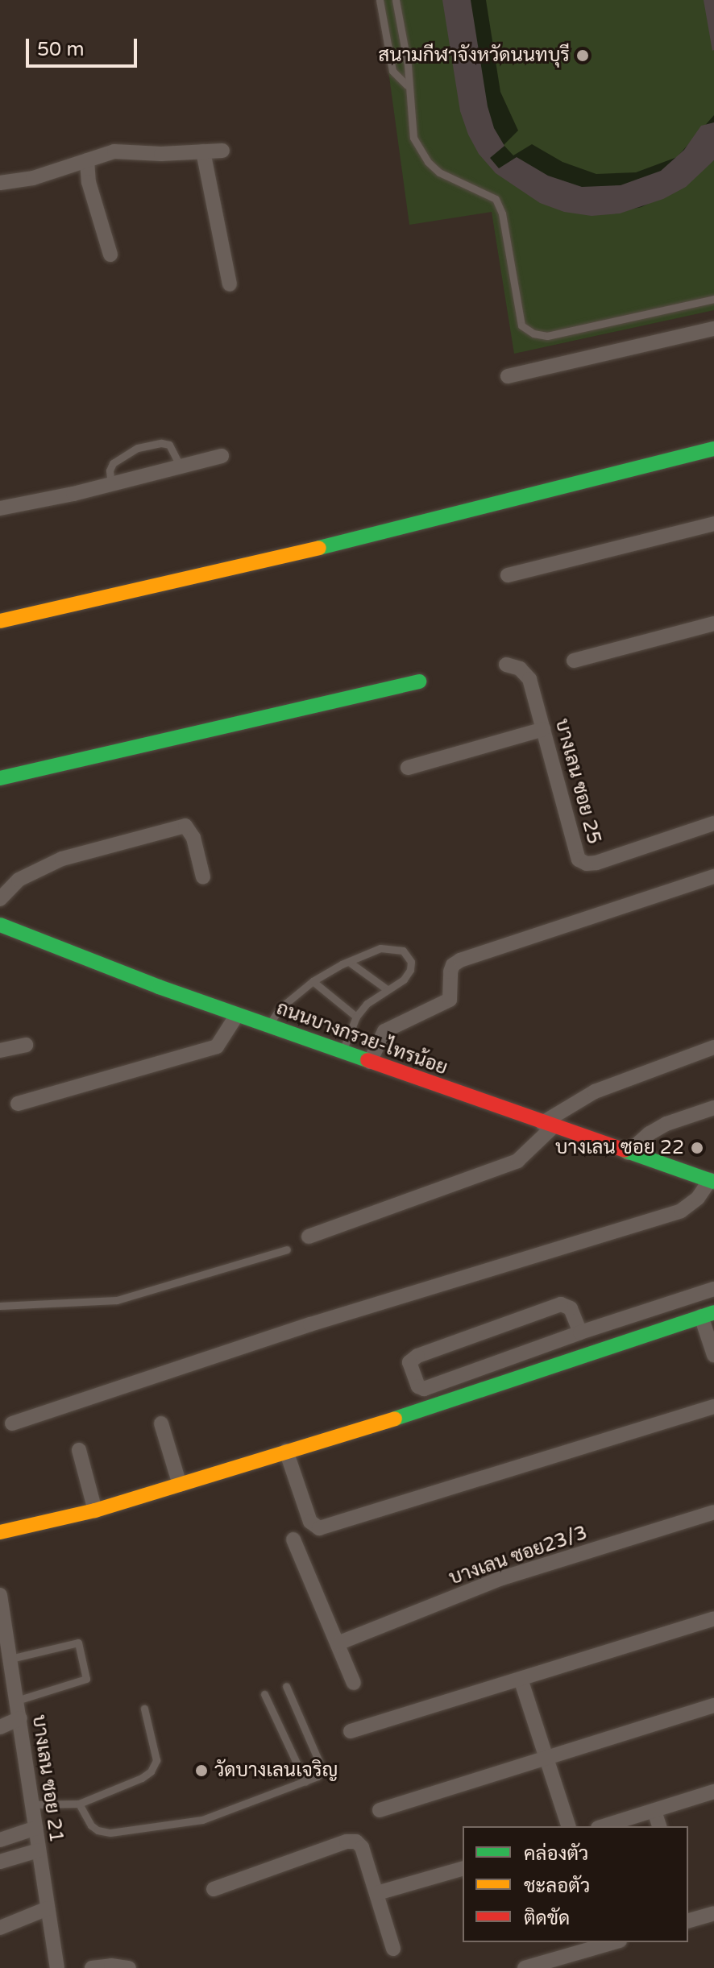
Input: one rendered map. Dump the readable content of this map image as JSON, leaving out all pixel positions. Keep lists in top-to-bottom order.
{
  "streets": {
    "street": [
      "บางเลน ซอย 25",
      "ถนนบางกรวย-ไทรน้อย",
      "บางเลน ซอย23/3",
      "บางเลน ซอย 21"
    ]
  },
  "places": ["สนามกีฬาจังหวัดนนทบุรี", "บางเลน ซอย 22", "วัดบางเลนเจริญ"],
  "legend": ["คล่องตัว", "ชะลอตัว", "ติดขัด"],
  "scale_bar": "50 m"
}
